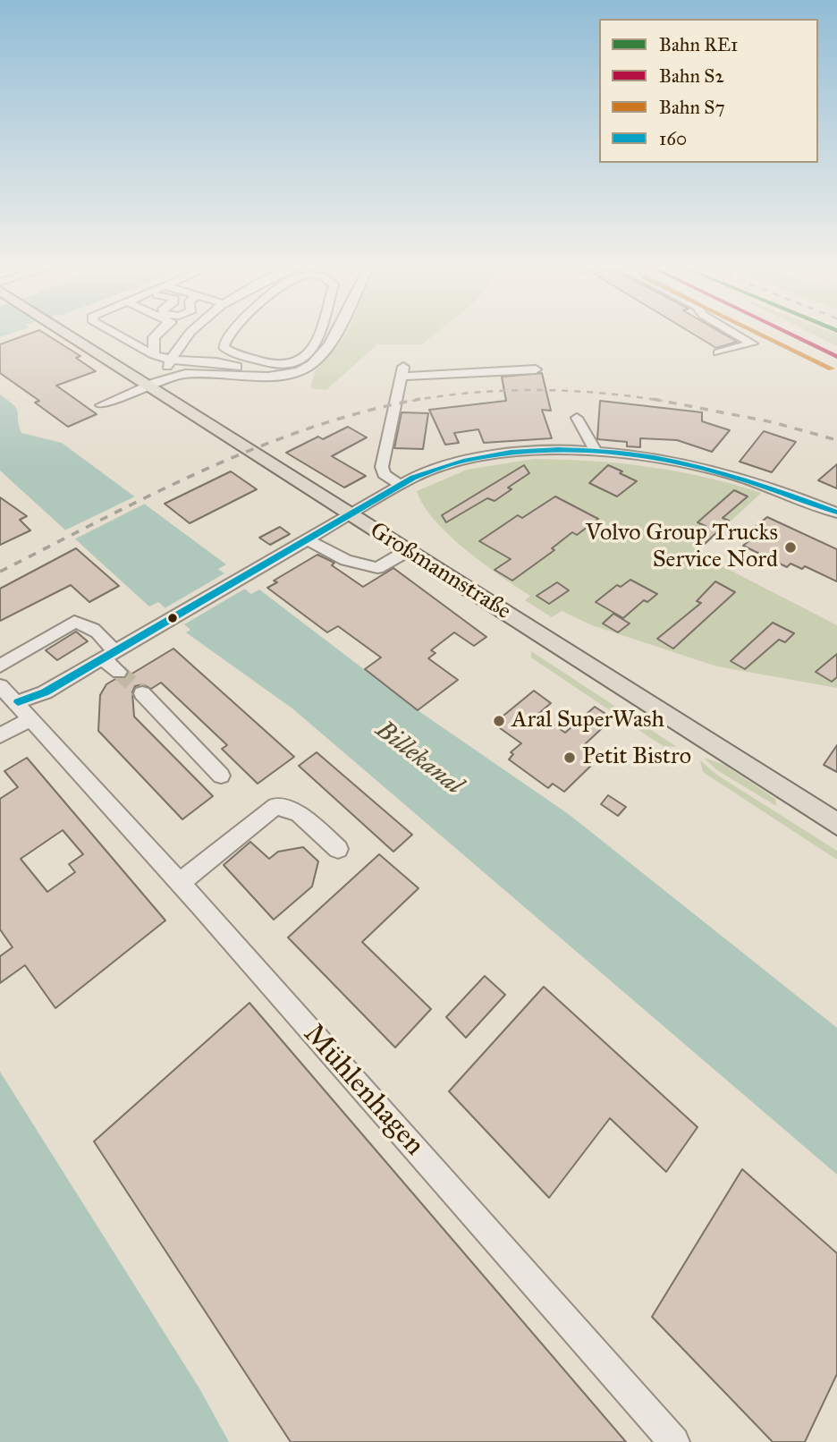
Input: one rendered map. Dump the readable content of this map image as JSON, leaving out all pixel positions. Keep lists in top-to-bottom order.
{
  "streets": {
    "main road": ["Großmannstraße"],
    "street": ["Mühlenhagen"]
  },
  "water": ["Billekanal"],
  "places": ["Volvo Group Trucks Service Nord", "Aral SuperWash", "Petit Bistro"],
  "lines": ["rail line S2", "rail line S7", "transit line 160"],
  "legend": [
    "Bahn RE1",
    "Bahn S2",
    "Bahn S7",
    "160"
  ]
}
